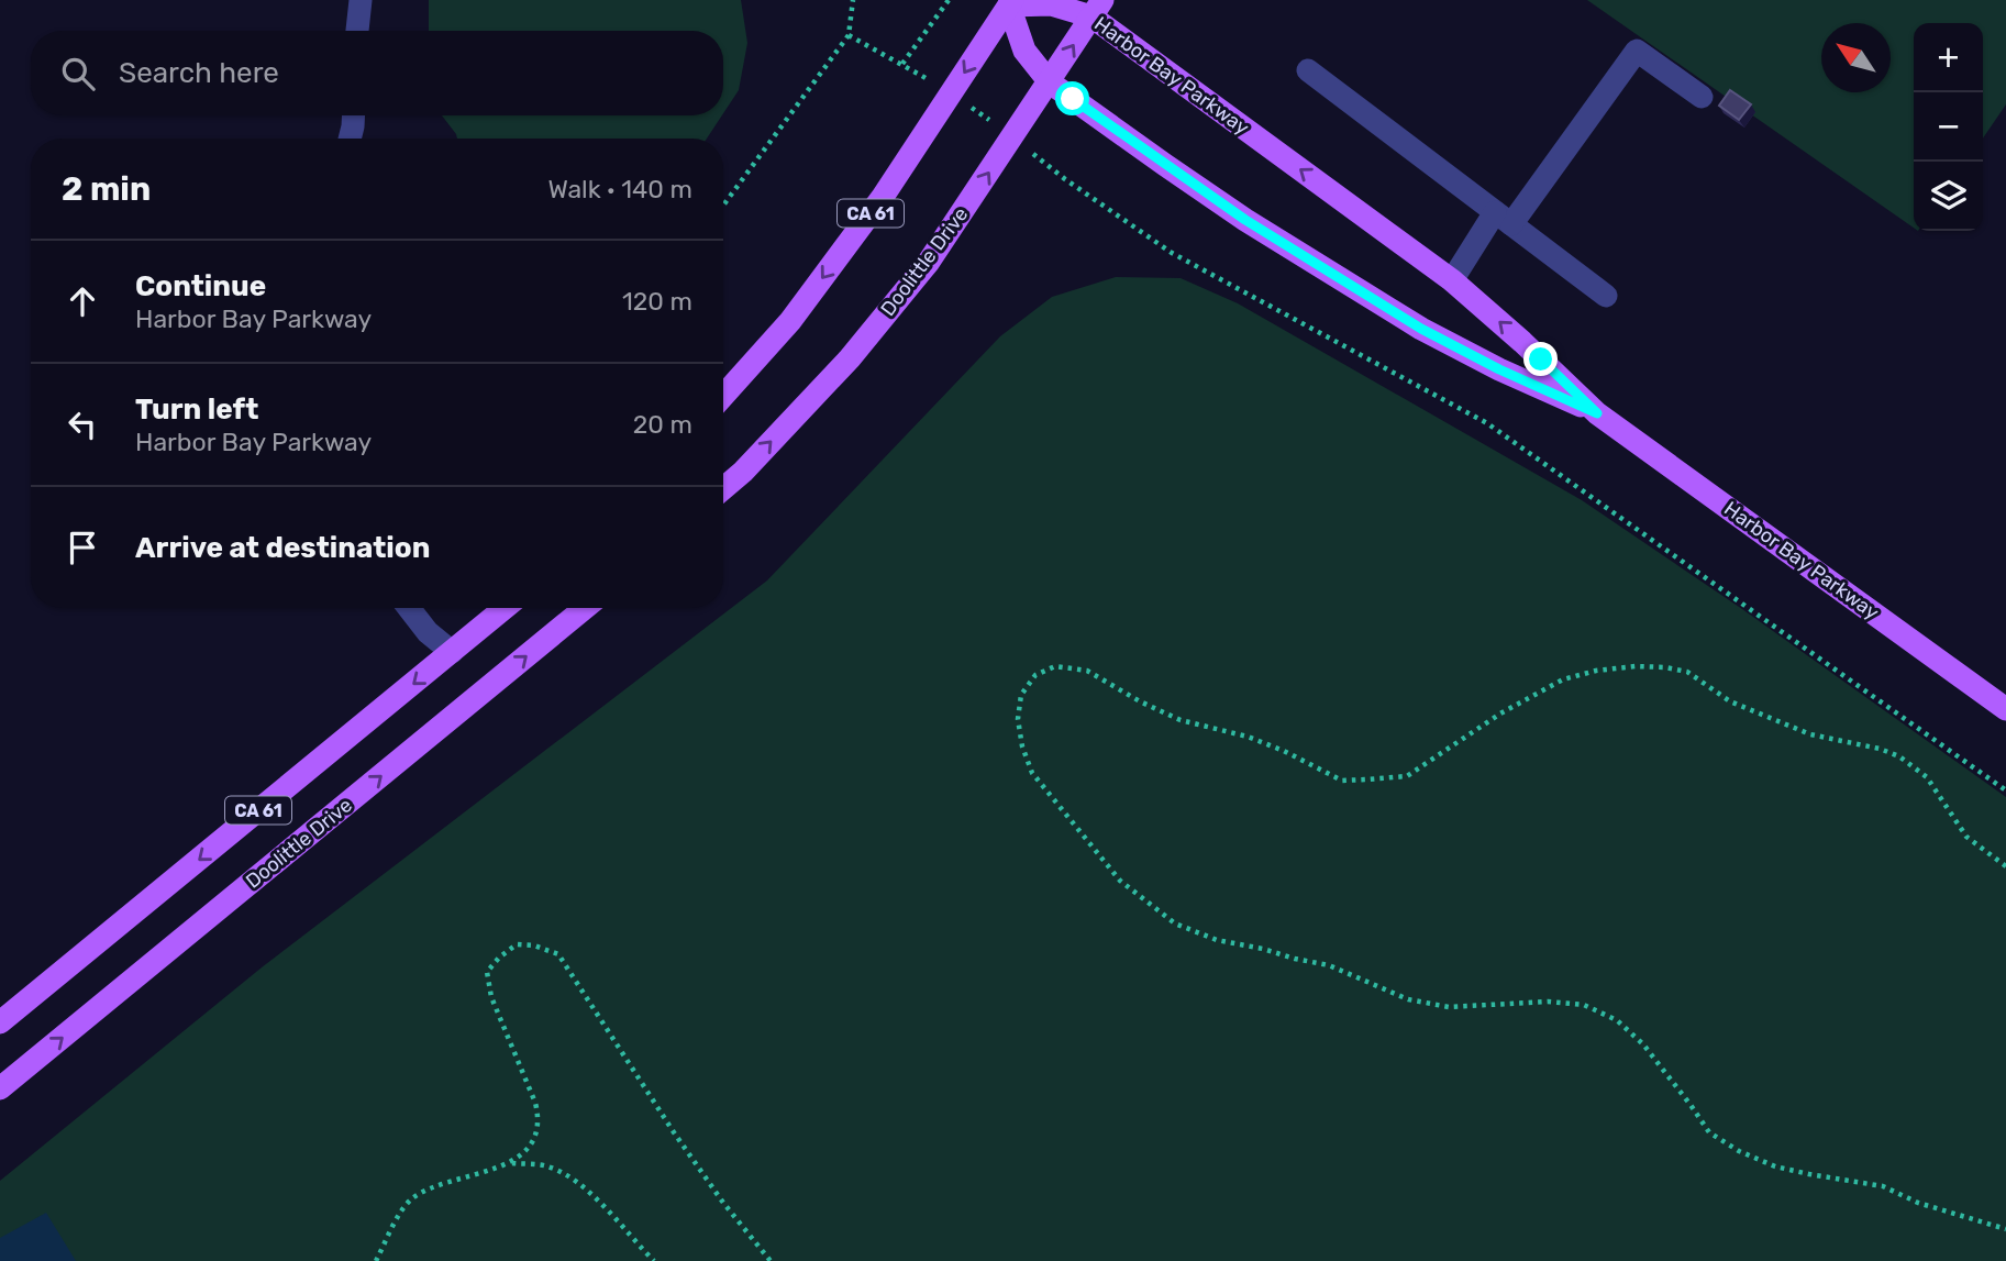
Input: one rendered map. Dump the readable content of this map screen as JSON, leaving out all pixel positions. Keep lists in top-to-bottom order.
{
  "streets": {
    "main road": ["Harbor Bay Parkway", "CA 61", "Doolittle Drive"]
  },
  "crossings": [
    ["Harbor Bay Parkway", "CA 61"],
    ["Harbor Bay Parkway", "Doolittle Drive"]
  ],
  "north": "top left",
  "page": {
    "map_buttons": ["+", "−"],
    "search": "Search here",
    "heading": ["2 min", "Walk · 140 m"],
    "list": [
      ["Continue", "Harbor Bay Parkway", "120 m"],
      ["Turn left", "Harbor Bay Parkway", "20 m"],
      "Arrive at destination"
    ]
  }
}
